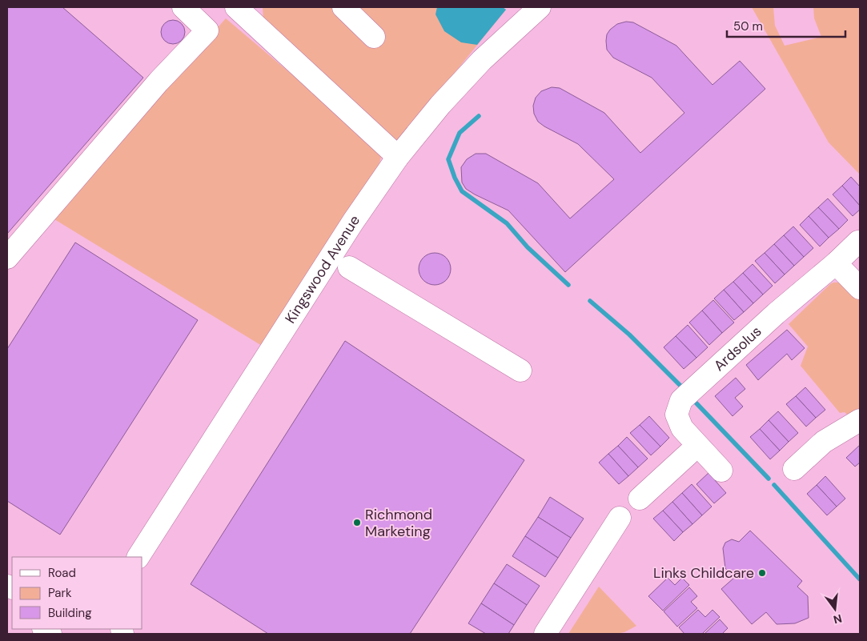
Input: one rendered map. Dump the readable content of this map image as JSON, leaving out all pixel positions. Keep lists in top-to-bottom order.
{
  "streets": {
    "street": ["Kingswood Avenue", "Ardsolus"]
  },
  "places": ["Richmond Marketing", "Links Childcare"],
  "legend": ["Road", "Park", "Building"],
  "scale_bar": "50 m",
  "north": "bottom"
}
